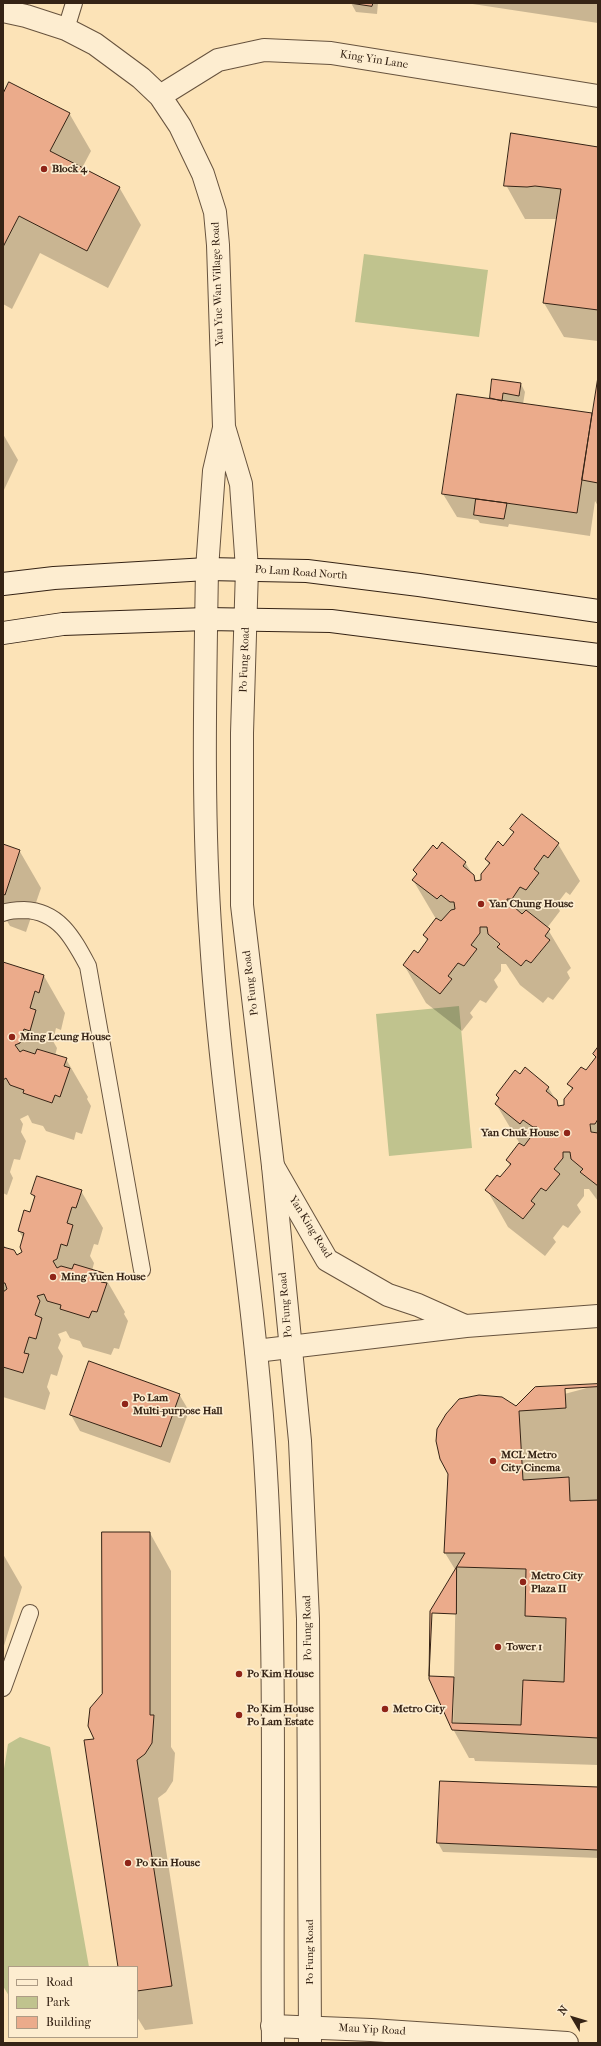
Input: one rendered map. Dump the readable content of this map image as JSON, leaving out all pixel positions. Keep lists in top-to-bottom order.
{
  "streets": {
    "street": [
      "King Yin Lane",
      "Yau Yue Wan Village Road",
      "Po Lam Road North",
      "Po Fung Road",
      "Yan King Road",
      "Mau Yip Road"
    ]
  },
  "crossings": [
    ["King Yin Lane", "Yau Yue Wan Village Road"],
    ["Yau Yue Wan Village Road", "Po Lam Road North"],
    ["Yau Yue Wan Village Road", "Po Fung Road"],
    ["Po Lam Road North", "Po Fung Road"],
    ["Po Fung Road", "Yan King Road"],
    ["Po Fung Road", "Mau Yip Road"]
  ],
  "places": [
    "Block 4",
    "Yan Chung House",
    "Ming Leung House",
    "Yan Chuk House",
    "Ming Yuen House",
    "Po Lam Multi-purpose Hall",
    "MCL Metro City Cinema",
    "Metro City Plaza II",
    "Tower 1",
    "Po Kim House",
    "Metro City",
    "Po Kim House Po Lam Estate",
    "Po Kin House"
  ],
  "legend": ["Road", "Park", "Building"],
  "north": "top left"
}
